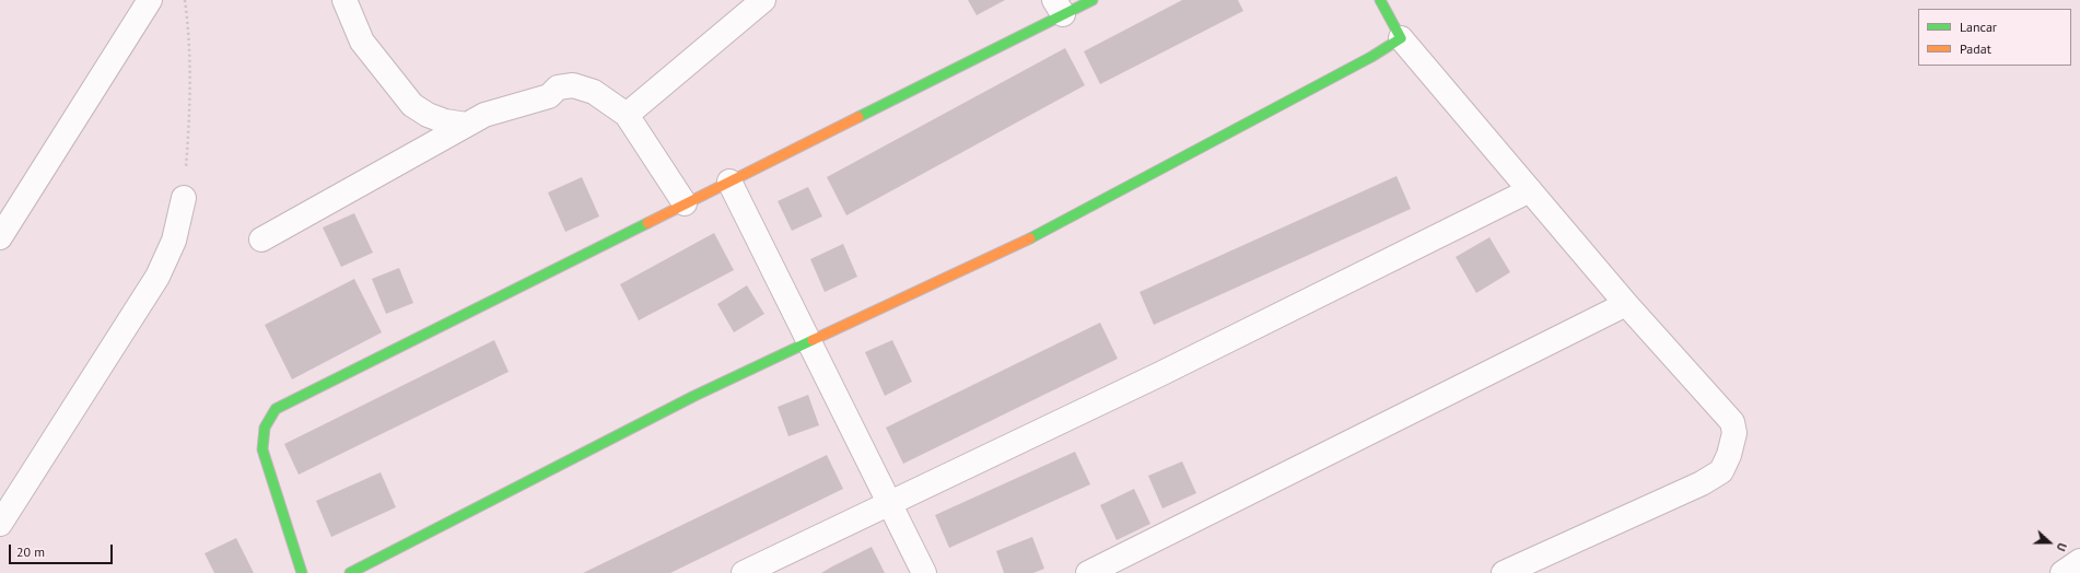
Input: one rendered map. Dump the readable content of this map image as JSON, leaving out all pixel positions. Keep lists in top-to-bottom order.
{
  "legend": ["Lancar", "Padat"],
  "scale_bar": "20 m",
  "north": "right"
}
